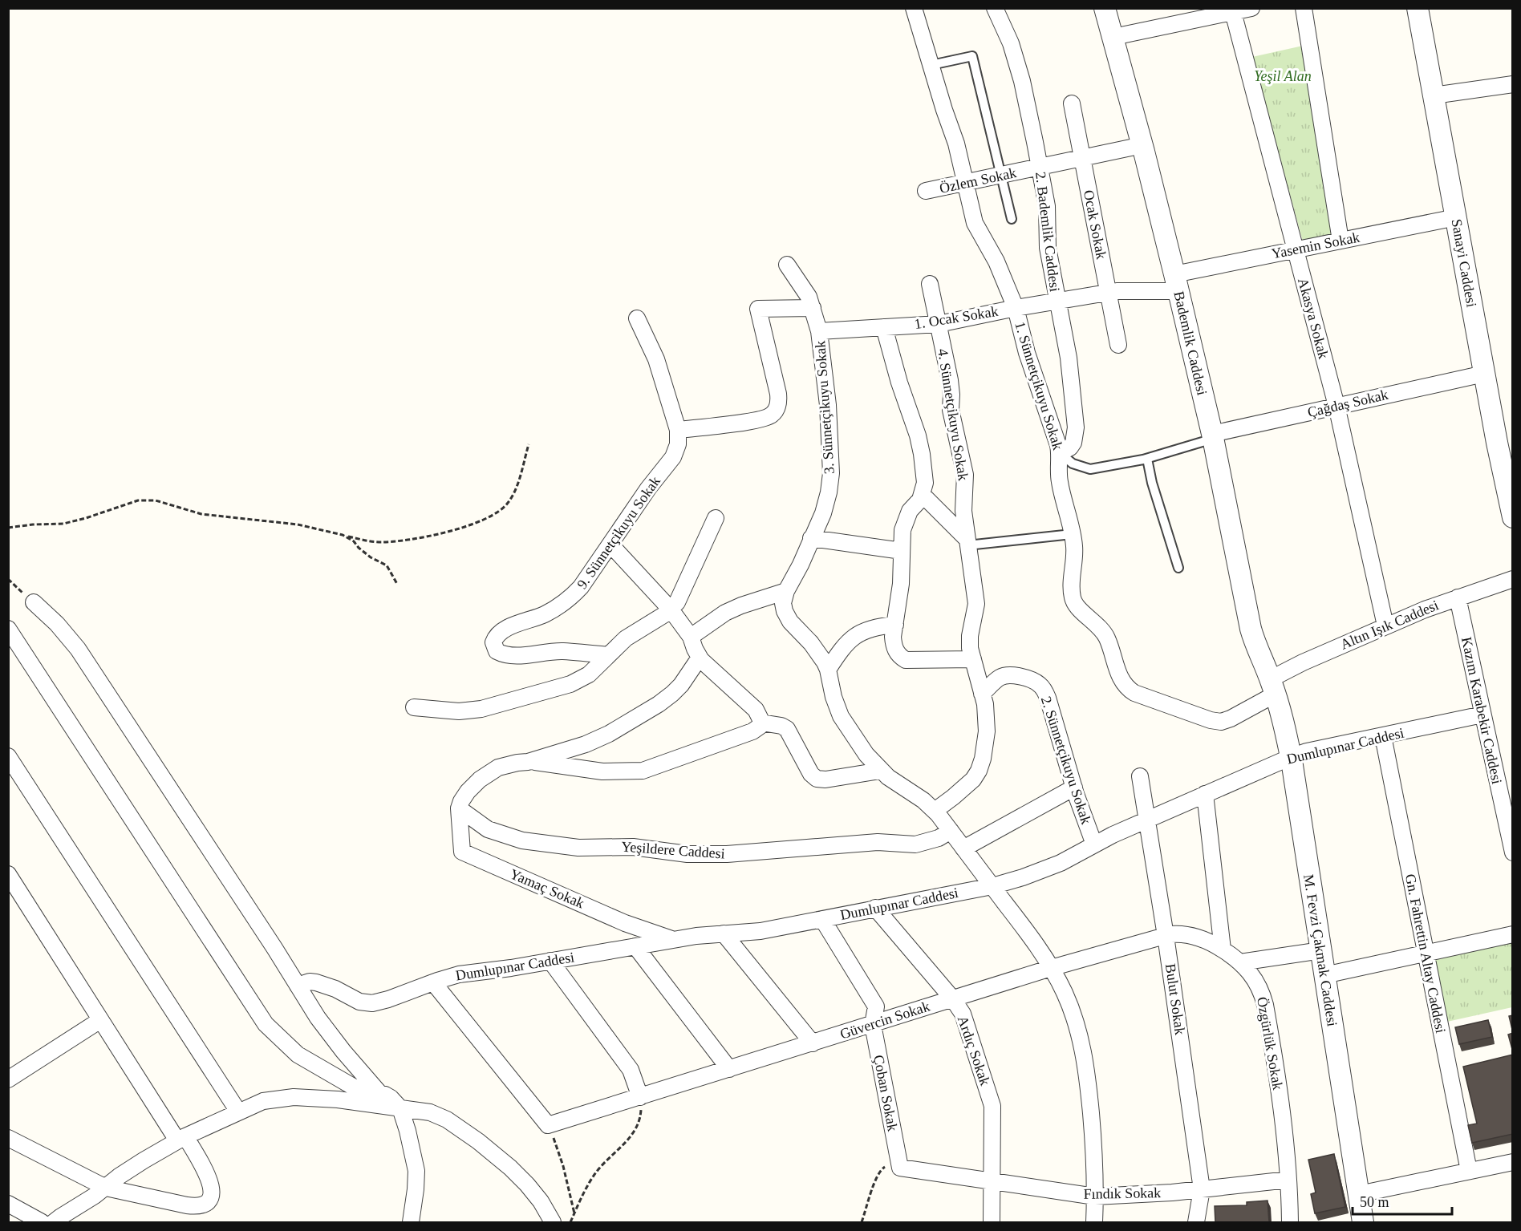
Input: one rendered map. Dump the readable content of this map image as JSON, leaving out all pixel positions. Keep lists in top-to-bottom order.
{
  "streets": {
    "street": [
      "Özlem Sokak",
      "Ocak Sokak",
      "2. Bademlik Caddesi",
      "Yasemin Sokak",
      "Sanayi Caddesi",
      "1. Ocak Sokak",
      "Akasya Sokak",
      "Bademlik Caddesi",
      "1. Sünnetçikuyu Sokak",
      "Çağdaş Sokak",
      "3. Sünnetçikuyu Sokak",
      "4. Sünnetçikuyu Sokak",
      "9. Sünnetçikuyu Sokak",
      "Altın Işık Caddesi",
      "Kazım Karabekir Caddesi",
      "Dumlupınar Caddesi",
      "2. Sünnetçikuyu Sokak",
      "Yeşildere Caddesi",
      "Yamaç Sokak",
      "M. Fevzi Çakmak Caddesi",
      "Gn. Fahrettin Altay Caddesi",
      "Bulut Sokak",
      "Güvercin Sokak",
      "Özgürlük Sokak",
      "Ardıç Sokak",
      "Çoban Sokak",
      "Fındık Sokak"
    ]
  },
  "crossings": [
    ["Özlem Sokak", "Ocak Sokak"],
    ["Özlem Sokak", "2. Bademlik Caddesi"],
    ["Özlem Sokak", "Bademlik Caddesi"],
    ["Özlem Sokak", "1. Sünnetçikuyu Sokak"],
    ["Ocak Sokak", "1. Ocak Sokak"],
    ["2. Bademlik Caddesi", "1. Ocak Sokak"],
    ["2. Bademlik Caddesi", "1. Sünnetçikuyu Sokak"],
    ["Yasemin Sokak", "Sanayi Caddesi"],
    ["Yasemin Sokak", "1. Ocak Sokak"],
    ["Yasemin Sokak", "Akasya Sokak"],
    ["Yasemin Sokak", "Bademlik Caddesi"],
    ["Sanayi Caddesi", "Çağdaş Sokak"],
    ["1. Ocak Sokak", "Bademlik Caddesi"],
    ["1. Ocak Sokak", "1. Sünnetçikuyu Sokak"],
    ["1. Ocak Sokak", "3. Sünnetçikuyu Sokak"],
    ["1. Ocak Sokak", "4. Sünnetçikuyu Sokak"],
    ["Akasya Sokak", "Çağdaş Sokak"],
    ["Akasya Sokak", "Altın Işık Caddesi"],
    ["Bademlik Caddesi", "1. Sünnetçikuyu Sokak"],
    ["Bademlik Caddesi", "Çağdaş Sokak"],
    ["Bademlik Caddesi", "Altın Işık Caddesi"],
    ["Bademlik Caddesi", "M. Fevzi Çakmak Caddesi"],
    ["1. Sünnetçikuyu Sokak", "Altın Işık Caddesi"],
    ["1. Sünnetçikuyu Sokak", "M. Fevzi Çakmak Caddesi"],
    ["3. Sünnetçikuyu Sokak", "4. Sünnetçikuyu Sokak"],
    ["3. Sünnetçikuyu Sokak", "Dumlupınar Caddesi"],
    ["3. Sünnetçikuyu Sokak", "Yeşildere Caddesi"],
    ["3. Sünnetçikuyu Sokak", "Güvercin Sokak"],
    ["3. Sünnetçikuyu Sokak", "Fındık Sokak"],
    ["4. Sünnetçikuyu Sokak", "2. Sünnetçikuyu Sokak"],
    ["Altın Işık Caddesi", "Kazım Karabekir Caddesi"],
    ["Altın Işık Caddesi", "M. Fevzi Çakmak Caddesi"],
    ["Kazım Karabekir Caddesi", "Dumlupınar Caddesi"],
    ["Dumlupınar Caddesi", "2. Sünnetçikuyu Sokak"],
    ["Dumlupınar Caddesi", "Yamaç Sokak"],
    ["Dumlupınar Caddesi", "M. Fevzi Çakmak Caddesi"],
    ["Dumlupınar Caddesi", "Gn. Fahrettin Altay Caddesi"],
    ["Dumlupınar Caddesi", "Bulut Sokak"],
    ["Dumlupınar Caddesi", "Ardıç Sokak"],
    ["Dumlupınar Caddesi", "Çoban Sokak"],
    ["Yeşildere Caddesi", "Yamaç Sokak"],
    ["Bulut Sokak", "Güvercin Sokak"],
    ["Bulut Sokak", "Fındık Sokak"],
    ["Güvercin Sokak", "Özgürlük Sokak"],
    ["Güvercin Sokak", "Ardıç Sokak"],
    ["Güvercin Sokak", "Çoban Sokak"],
    ["Özgürlük Sokak", "Fındık Sokak"],
    ["Ardıç Sokak", "Fındık Sokak"],
    ["Çoban Sokak", "Fındık Sokak"]
  ],
  "parks": ["Yeşil Alan"],
  "scale_bar": "50 m"
}
